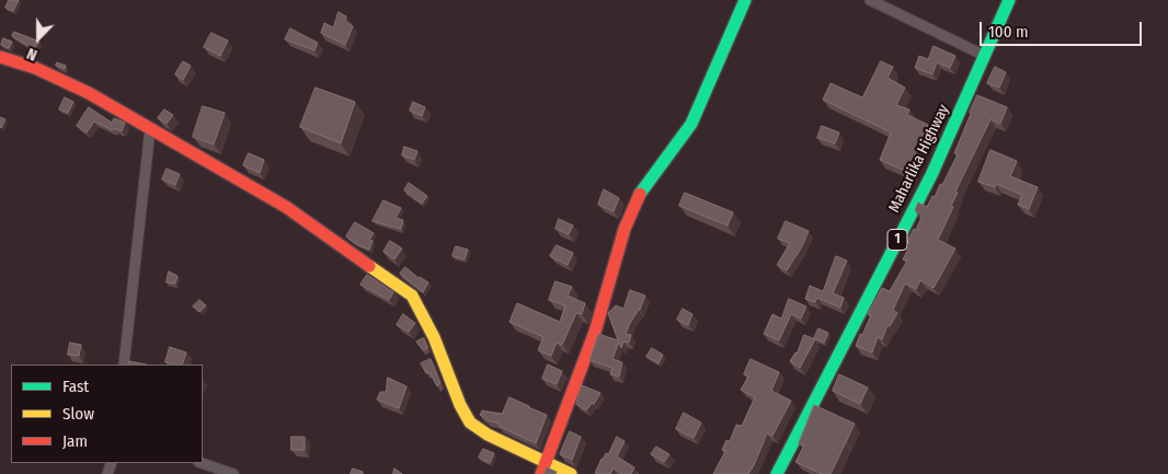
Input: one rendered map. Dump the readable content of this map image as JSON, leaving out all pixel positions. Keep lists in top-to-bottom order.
{
  "streets": {
    "main road": ["Maharlika Highway", "1"]
  },
  "legend": ["Fast", "Slow", "Jam"],
  "scale_bar": "100 m",
  "north": "bottom"
}
